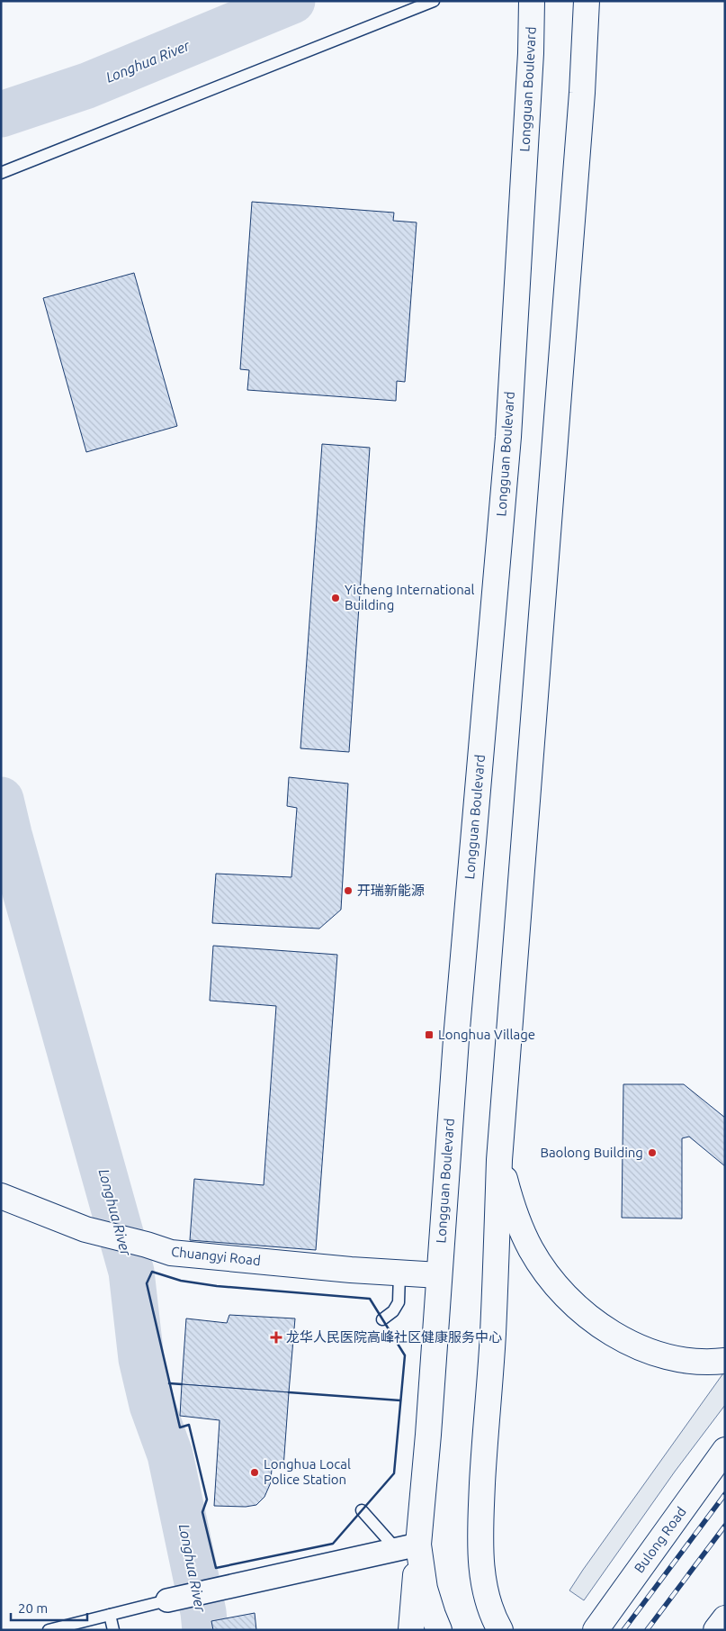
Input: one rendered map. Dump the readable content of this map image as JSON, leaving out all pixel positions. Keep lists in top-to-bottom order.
{
  "streets": {
    "main road": ["Longguan Boulevard", "Chuangyi Road", "Bulong Road"]
  },
  "crossings": [
    ["Longguan Boulevard", "Chuangyi Road"]
  ],
  "water": ["Longhua River"],
  "places": {
    "other": [
      "Yicheng International Building",
      "开瑞新能源",
      "Baolong Building",
      "Longhua Local Police Station"
    ],
    "transit": ["Longhua Village"],
    "health": ["龙华人民医院高峰社区健康服务中心"]
  },
  "scale_bar": "20 m"
}
